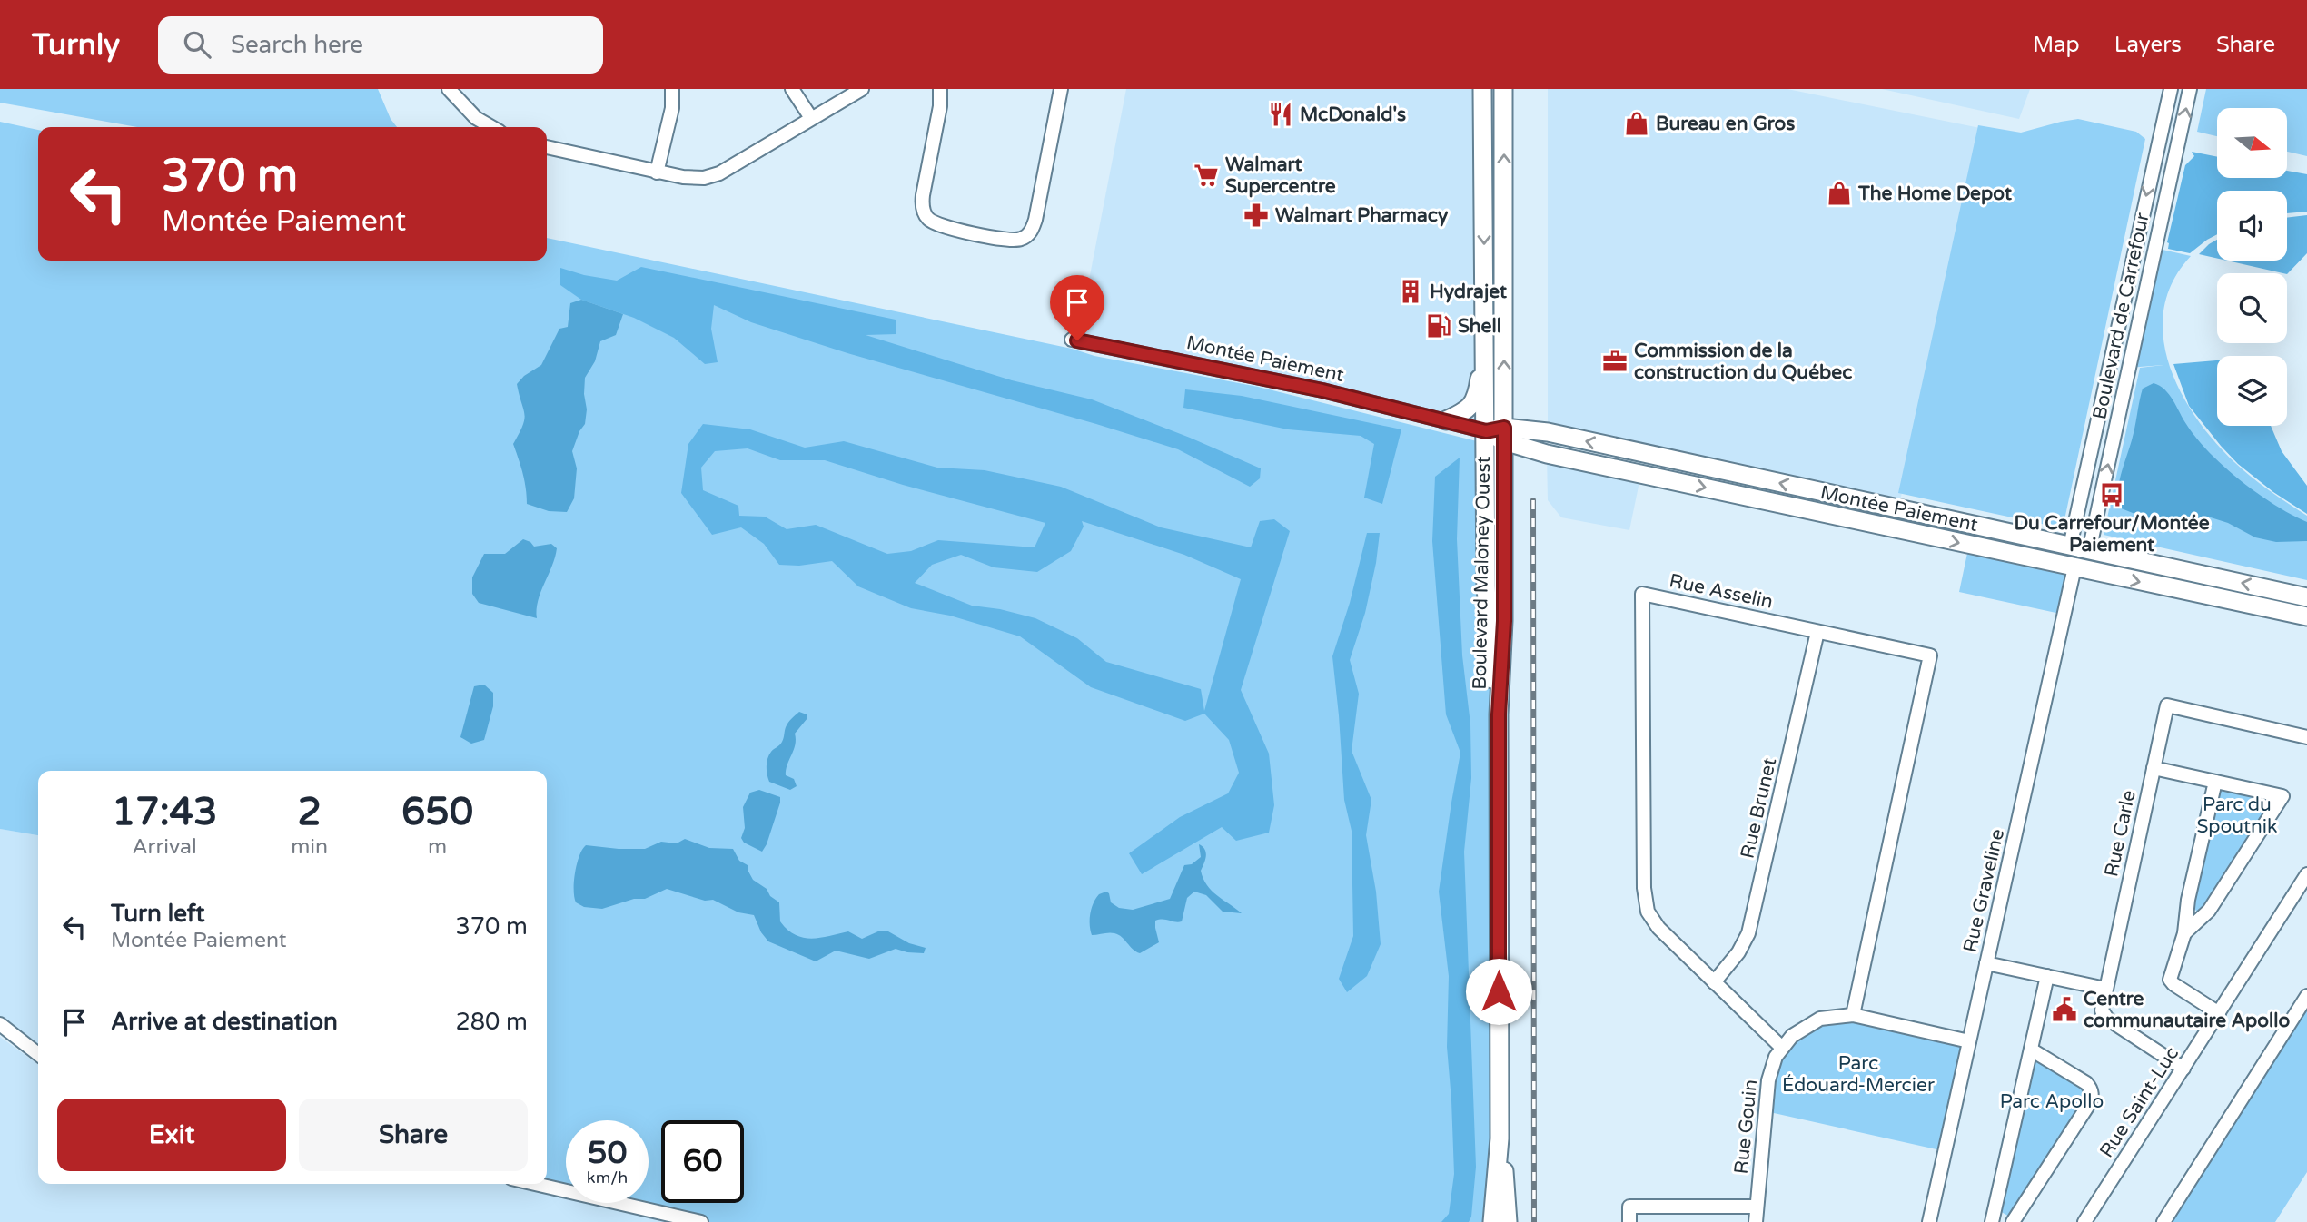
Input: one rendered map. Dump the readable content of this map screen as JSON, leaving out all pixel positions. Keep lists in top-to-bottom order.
{
  "streets": {
    "main road": ["Montée Paiement", "Boulevard Maloney Ouest"],
    "street": [
      "Boulevard de Carrefour",
      "Rue Asselin",
      "Rue Brunet",
      "Rue Carle",
      "Rue Graveline",
      "Rue Saint-Luc",
      "Rue Gouin"
    ]
  },
  "crossings": [
    ["Boulevard de Carrefour", "Montée Paiement"],
    ["Montée Paiement", "Boulevard Maloney Ouest"],
    ["Montée Paiement", "Rue Graveline"],
    ["Rue Asselin", "Rue Brunet"],
    ["Rue Asselin", "Rue Gouin"],
    ["Rue Carle", "Rue Saint-Luc"],
    ["Rue Graveline", "Rue Gouin"]
  ],
  "parks": ["Parc du Spoutnik", "Parc Édouard-Mercier", "Parc Apollo"],
  "places": {
    "restaurant": ["McDonald's"],
    "shop": ["Bureau en Gros", "The Home Depot"],
    "supermarket": ["Walmart Supercentre"],
    "pharmacy": ["Walmart Pharmacy"],
    "building": ["Hydrajet"],
    "fuel station": ["Shell"],
    "office": ["Commission de la construction du Québec"],
    "bus stop": ["Du Carrefour/Montée Paiement"],
    "public building": ["Centre communautaire Apollo"]
  },
  "north": "right",
  "page": {
    "header": "Turnly",
    "search": "Search here",
    "nav": ["Map", "Layers", "Share"],
    "turn": ["370 m", "Montée Paiement"],
    "eta": [
      "17:43",
      "Arrival",
      "2",
      "min",
      "650",
      "m"
    ],
    "list": [
      {
        "name": "Turn left",
        "note": "Montée Paiement",
        "value": "370 m"
      },
      {
        "name": "Arrive at destination",
        "value": "280 m"
      }
    ],
    "buttons": ["Exit", "Share"],
    "speed": "50 km/h",
    "limit": "60"
  }
}
